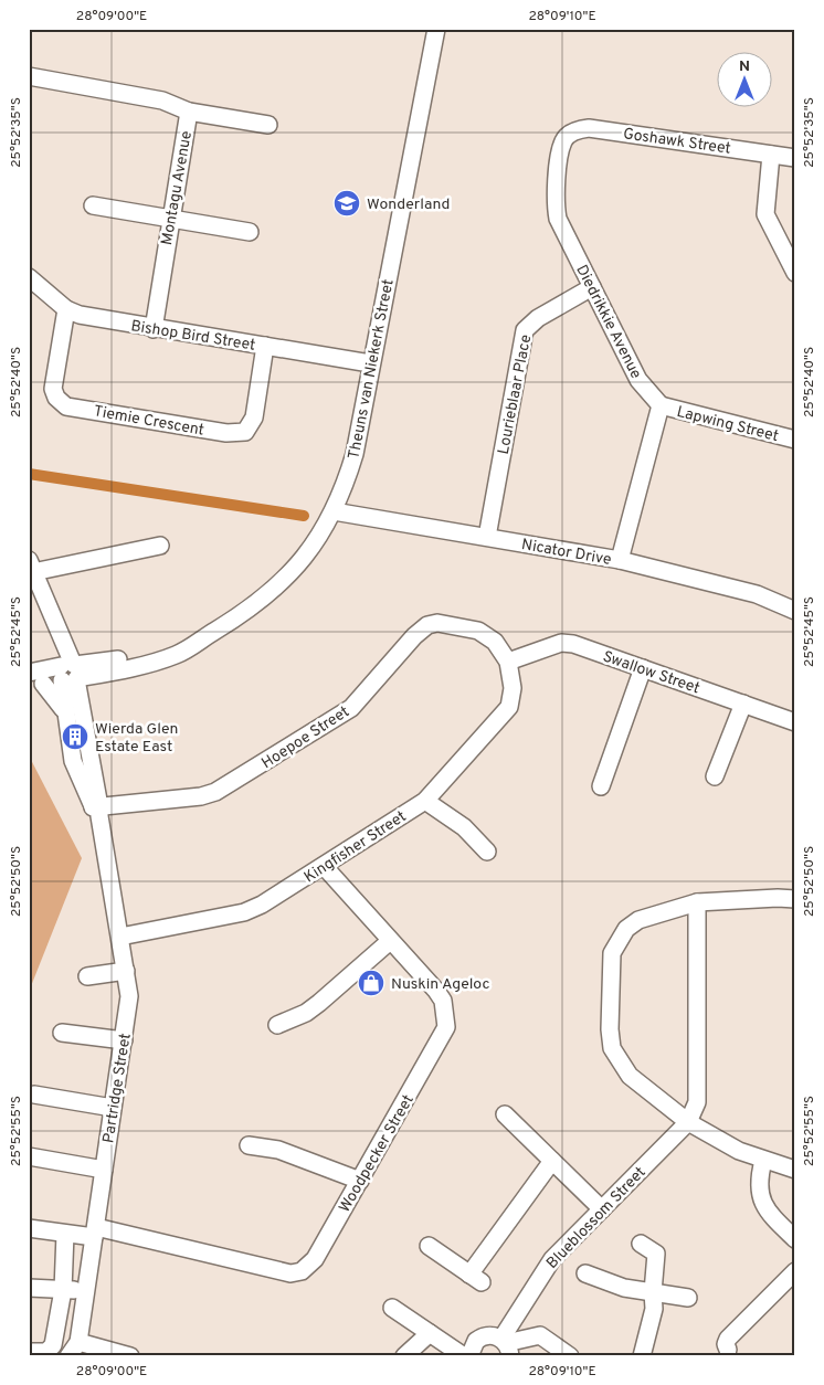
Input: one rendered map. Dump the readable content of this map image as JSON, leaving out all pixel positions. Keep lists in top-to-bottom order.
{
  "streets": {
    "street": [
      "Goshawk Street",
      "Montagu Avenue",
      "Diedrikkie Avenue",
      "Bishop Bird Street",
      "Theuns van Niekerk Street",
      "Lourieblaar Place",
      "Tiemie Crescent",
      "Lapwing Street",
      "Nicator Drive",
      "Swallow Street",
      "Hoepoe Street",
      "Kingfisher Street",
      "Partridge Street",
      "Woodpecker Street",
      "Blueblossom Street"
    ]
  },
  "crossings": [
    ["Goshawk Street", "Diedrikkie Avenue"],
    ["Montagu Avenue", "Bishop Bird Street"],
    ["Diedrikkie Avenue", "Lourieblaar Place"],
    ["Diedrikkie Avenue", "Lapwing Street"],
    ["Bishop Bird Street", "Theuns van Niekerk Street"],
    ["Bishop Bird Street", "Tiemie Crescent"],
    ["Theuns van Niekerk Street", "Nicator Drive"],
    ["Theuns van Niekerk Street", "Partridge Street"],
    ["Lourieblaar Place", "Nicator Drive"],
    ["Swallow Street", "Hoepoe Street"],
    ["Swallow Street", "Kingfisher Street"],
    ["Hoepoe Street", "Kingfisher Street"],
    ["Hoepoe Street", "Partridge Street"],
    ["Kingfisher Street", "Partridge Street"],
    ["Kingfisher Street", "Woodpecker Street"],
    ["Partridge Street", "Woodpecker Street"]
  ],
  "places": {
    "school or university": ["Wonderland"],
    "building": ["Wierda Glen Estate East"],
    "shop": ["Nuskin Ageloc"]
  },
  "north": "top",
  "coordinates": [
    "28°09'00\"E",
    "28°09'10\"E",
    "25°52'35\"S",
    "25°52'40\"S",
    "25°52'45\"S",
    "25°52'50\"S",
    "25°52'55\"S"
  ]
}
